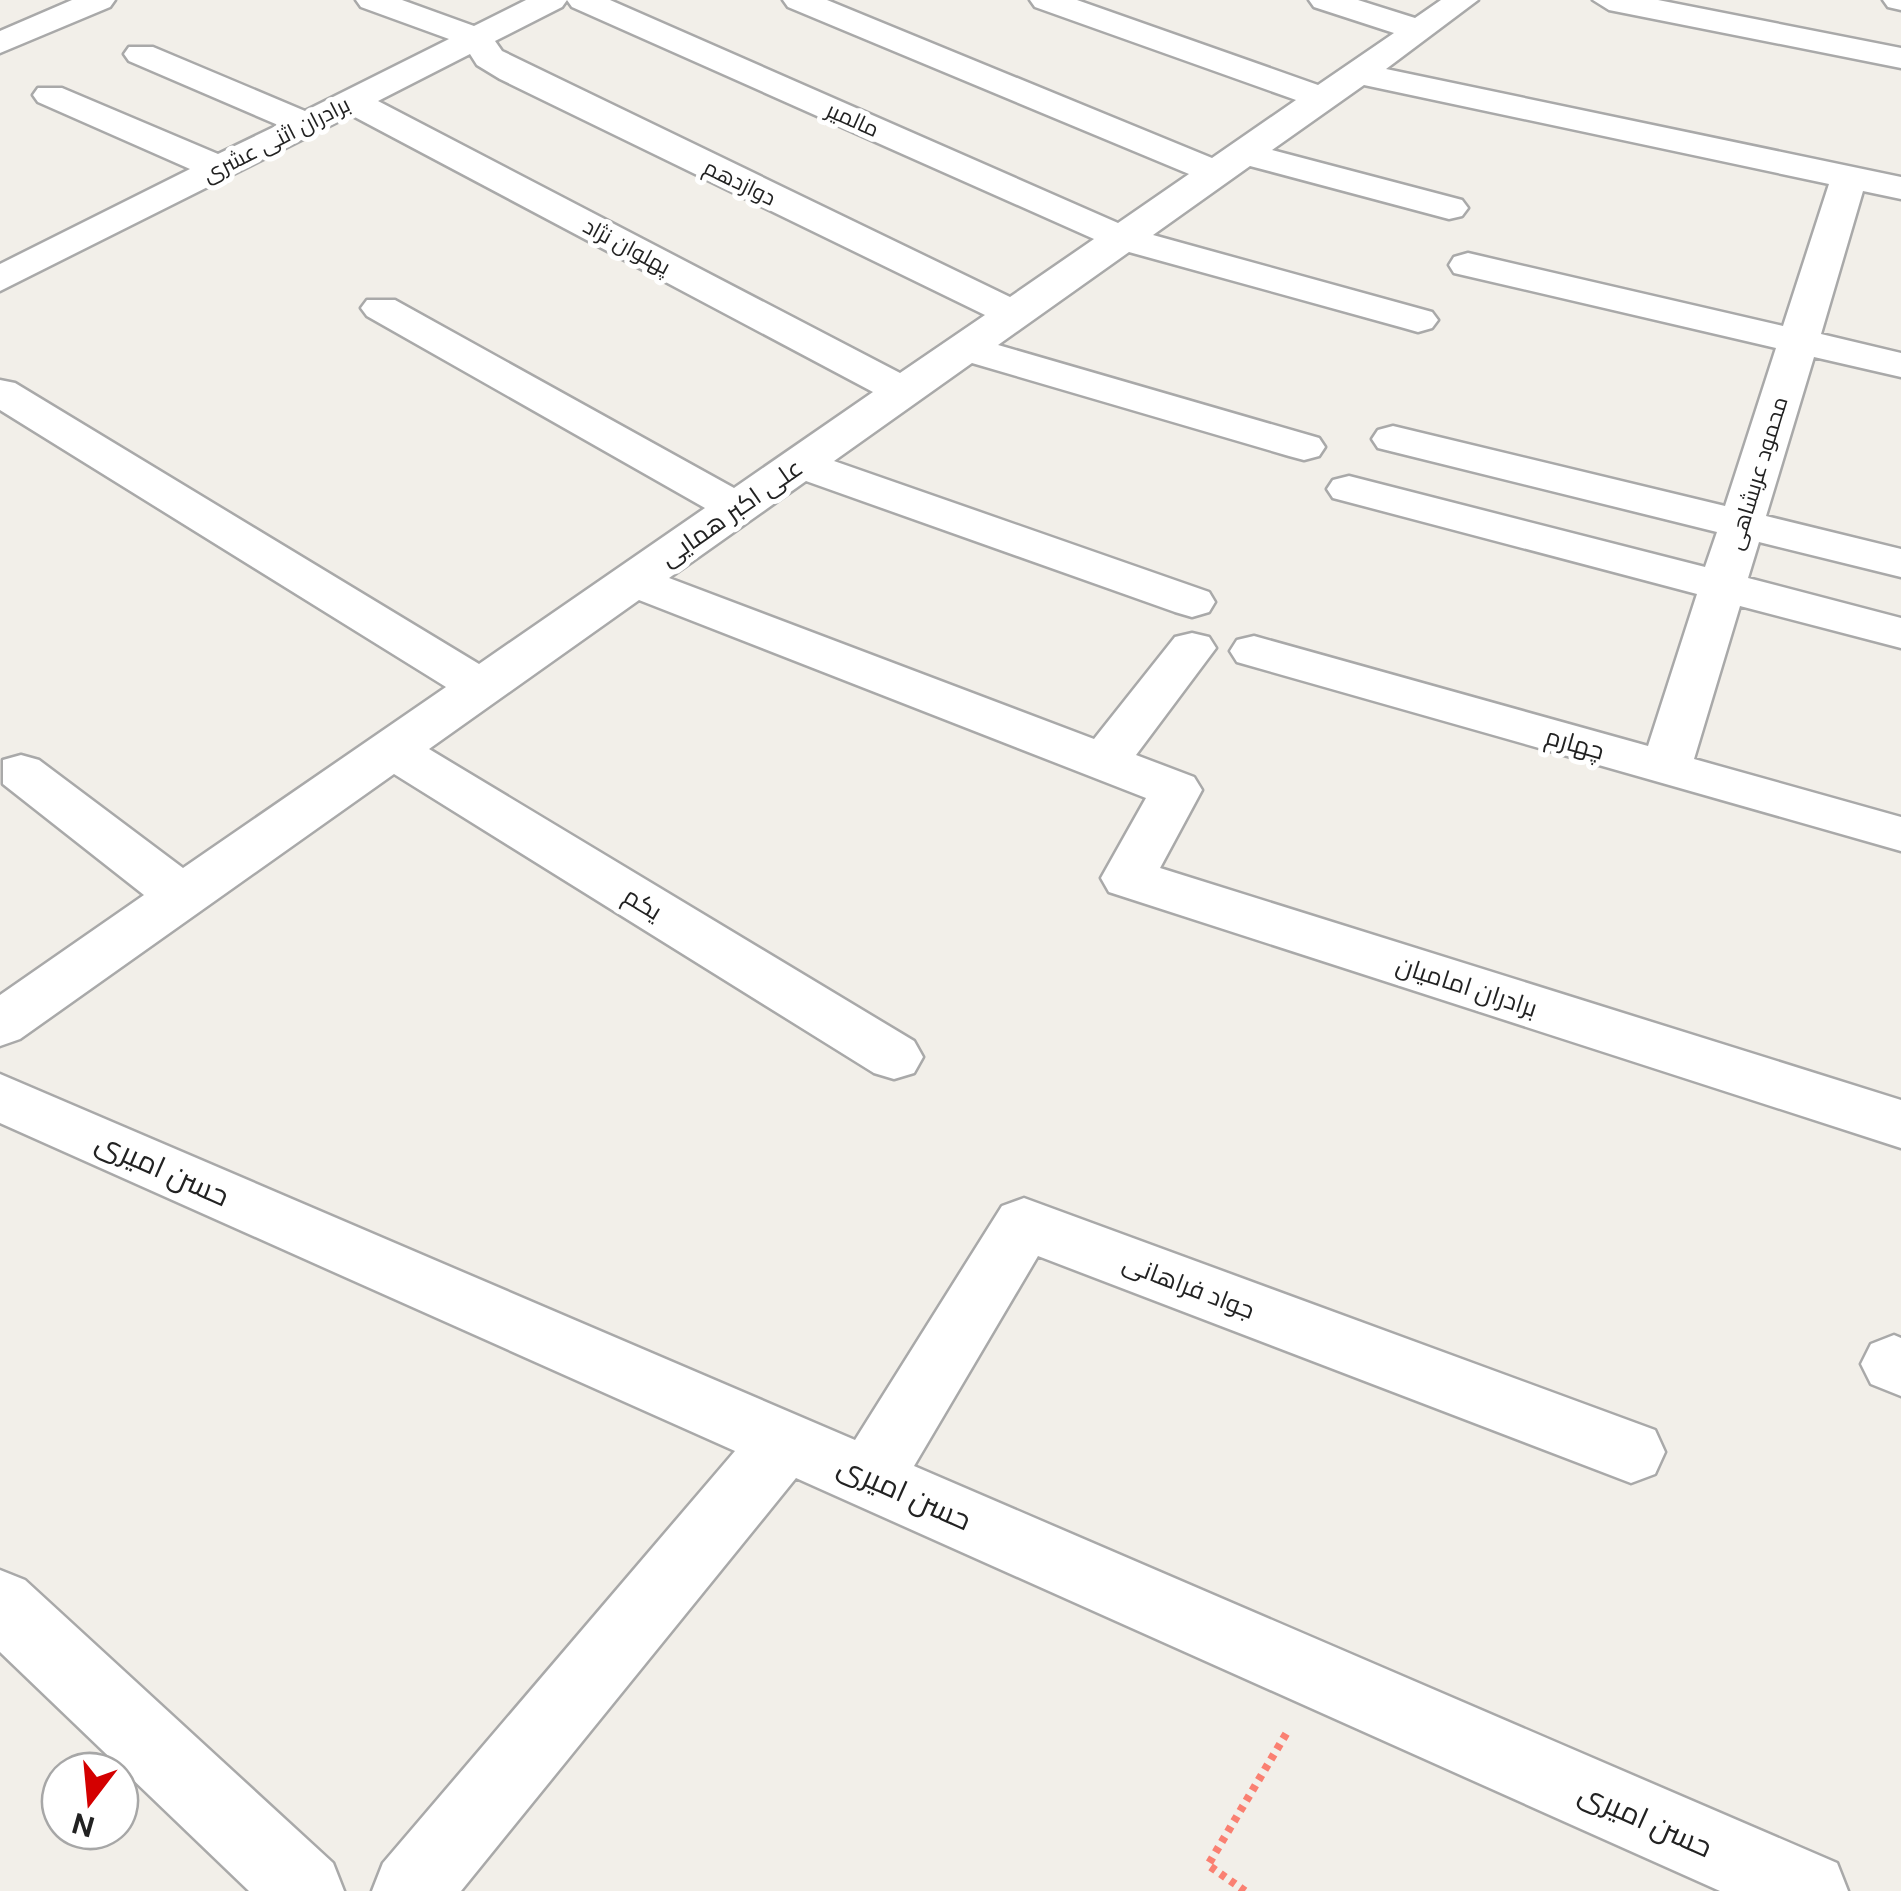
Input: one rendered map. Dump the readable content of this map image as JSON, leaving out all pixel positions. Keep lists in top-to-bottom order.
{
  "streets": {
    "street": [
      "مالمیر",
      "برادران اثنی عشری",
      "دوازدهم",
      "پهلوان نژاد",
      "محمود عربشاهی",
      "علی اکبر همایی",
      "چهارم",
      "یکم",
      "برادران امامیان",
      "حسن امیری",
      "جواد فراهانی"
    ]
  },
  "crossings": [
    ["مالمیر", "علی اکبر همایی"],
    ["برادران اثنی عشری", "دوازدهم"],
    ["برادران اثنی عشری", "پهلوان نژاد"],
    ["دوازدهم", "علی اکبر همایی"],
    ["پهلوان نژاد", "علی اکبر همایی"],
    ["محمود عربشاهی", "چهارم"],
    ["علی اکبر همایی", "یکم"],
    ["حسن امیری", "جواد فراهانی"]
  ],
  "north": "bottom"
}
